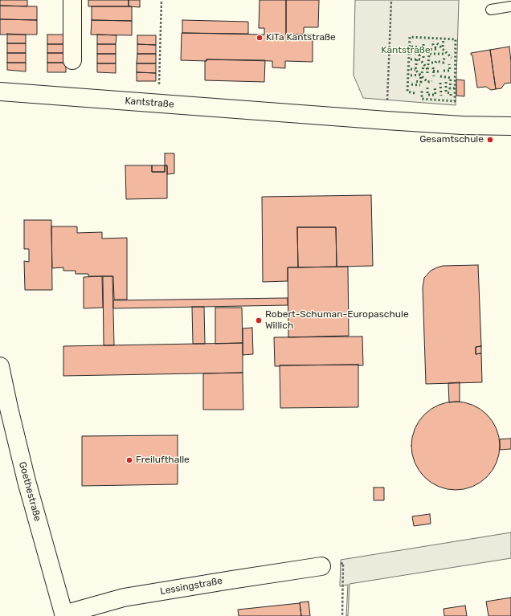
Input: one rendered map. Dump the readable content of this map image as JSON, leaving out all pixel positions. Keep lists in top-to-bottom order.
{
  "streets": {
    "street": ["Kantstraße", "Goethestraße", "Lessingstraße"]
  },
  "crossings": [
    ["Goethestraße", "Lessingstraße"]
  ],
  "parks": ["Kantstraße"],
  "places": [
    "KiTa Kantstraße",
    "Gesamtschule",
    "Robert-Schuman-Europaschule Willich",
    "Freilufthalle"
  ]
}
